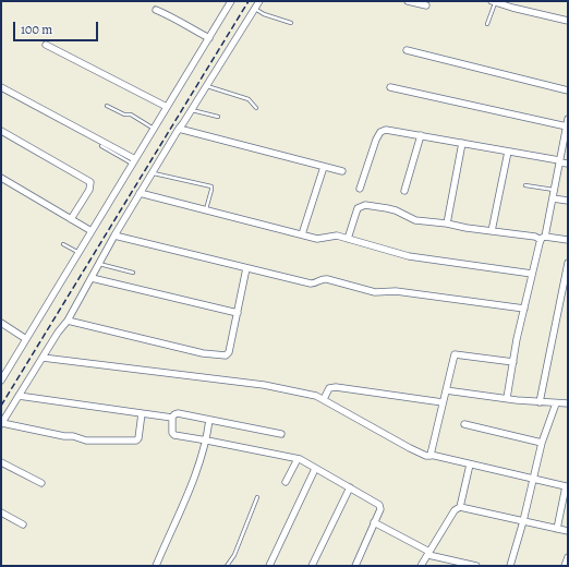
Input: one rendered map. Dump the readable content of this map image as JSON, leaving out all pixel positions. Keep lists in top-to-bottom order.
{
  "scale_bar": "100 m"
}
